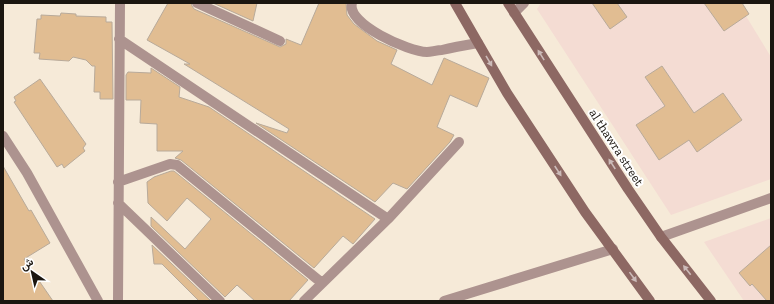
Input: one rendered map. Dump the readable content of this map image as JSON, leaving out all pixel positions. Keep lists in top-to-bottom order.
{
  "streets": {
    "main road": ["al thawra street"]
  },
  "north": "top left"
}
